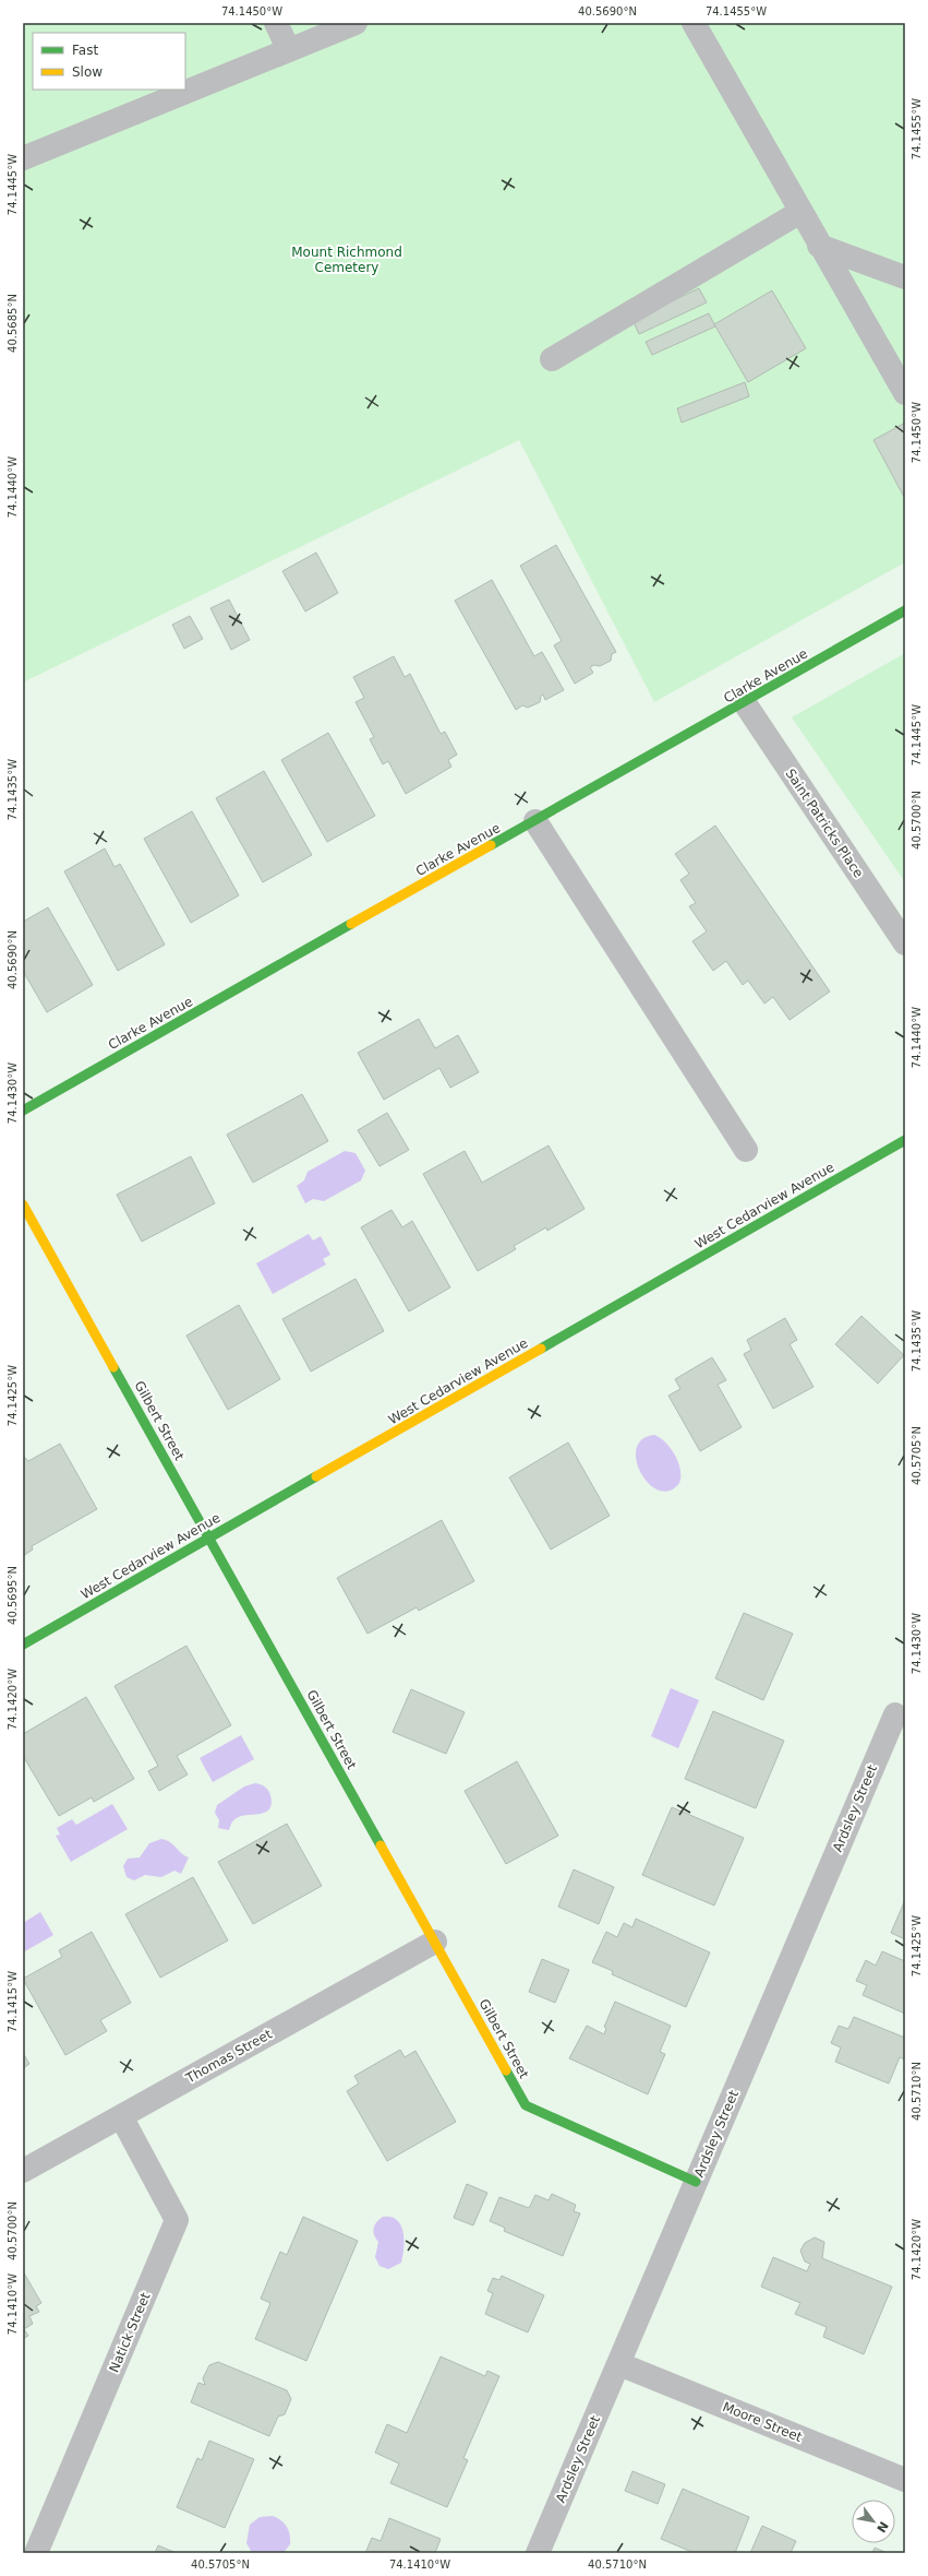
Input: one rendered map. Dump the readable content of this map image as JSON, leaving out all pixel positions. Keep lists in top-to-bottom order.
{
  "streets": {
    "street": [
      "Clarke Avenue",
      "Saint Patricks Place",
      "West Cedarview Avenue",
      "Gilbert Street",
      "Ardsley Street",
      "Thomas Street",
      "Natick Street",
      "Moore Street"
    ]
  },
  "crossings": [
    ["Clarke Avenue", "Saint Patricks Place"],
    ["West Cedarview Avenue", "Gilbert Street"],
    ["Gilbert Street", "Ardsley Street"],
    ["Gilbert Street", "Thomas Street"],
    ["Ardsley Street", "Moore Street"],
    ["Thomas Street", "Natick Street"]
  ],
  "parks": ["Mount Richmond Cemetery"],
  "legend": ["Fast", "Slow"],
  "north": "bottom right",
  "coordinates": [
    "74.1450°W",
    "40.5690°N",
    "74.1455°W",
    "74.1445°W",
    "40.5685°N",
    "74.1440°W",
    "74.1435°W",
    "40.5700°N",
    "74.1430°W",
    "74.1425°W",
    "40.5705°N",
    "40.5695°N",
    "74.1420°W",
    "74.1415°W",
    "40.5710°N",
    "74.1410°W"
  ]
}
